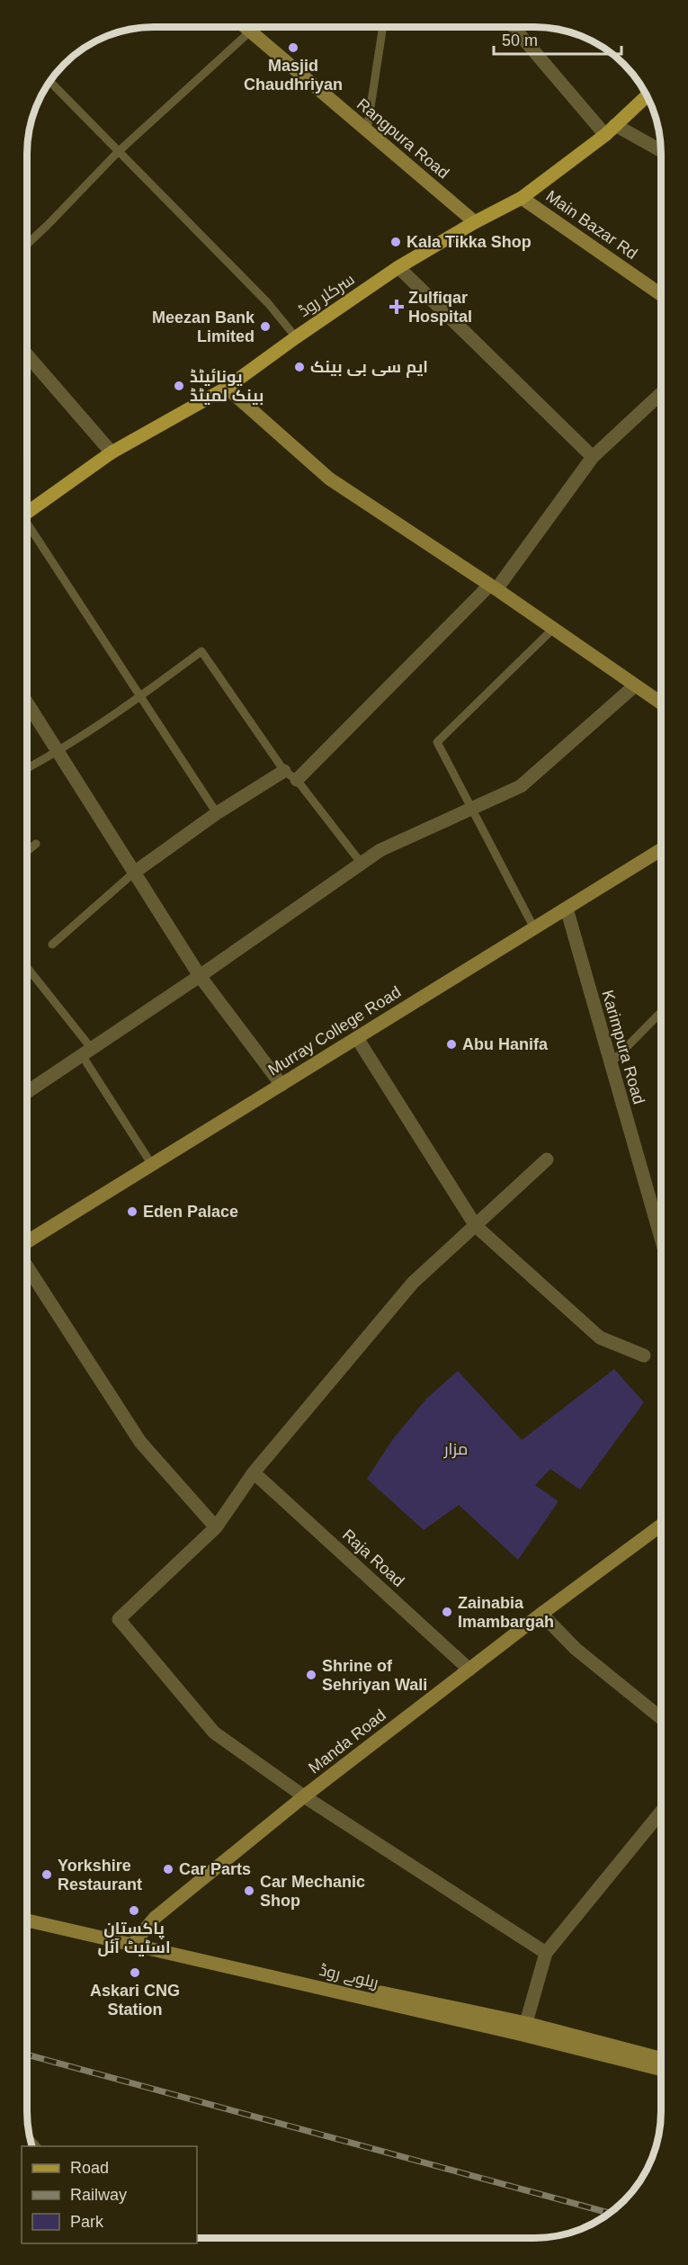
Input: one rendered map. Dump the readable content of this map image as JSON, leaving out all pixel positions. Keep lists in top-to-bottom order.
{
  "streets": {
    "main road": ["سرکلر روڈ"],
    "street": [
      "Rangpura Road",
      "Main Bazar Rd",
      "Murray College Road",
      "Karimpura Road",
      "Raja Road",
      "Manda Road",
      "ریلوے روڈ"
    ]
  },
  "crossings": [
    ["Rangpura Road", "سرکلر روڈ"],
    ["Main Bazar Rd", "سرکلر روڈ"],
    ["Murray College Road", "Karimpura Road"],
    ["Raja Road", "Manda Road"],
    ["Manda Road", "ریلوے روڈ"]
  ],
  "parks": ["مزار"],
  "places": {
    "other": [
      "Masjid Chaudhriyan",
      "Kala Tikka Shop",
      "Meezan Bank Limited",
      "ایم سی بی بینک",
      "یونائیٹڈ بینک لمیٹڈ",
      "Abu Hanifa",
      "Eden Palace",
      "Zainabia Imambargah",
      "Shrine of Sehriyan Wali",
      "Car Parts",
      "Yorkshire Restaurant",
      "Car Mechanic Shop",
      "پاکستان اسٹیٹ آئل",
      "Askari CNG Station"
    ],
    "health": ["Zulfiqar Hospital"]
  },
  "legend": ["Road", "Railway", "Park"],
  "scale_bar": "50 m"
}
